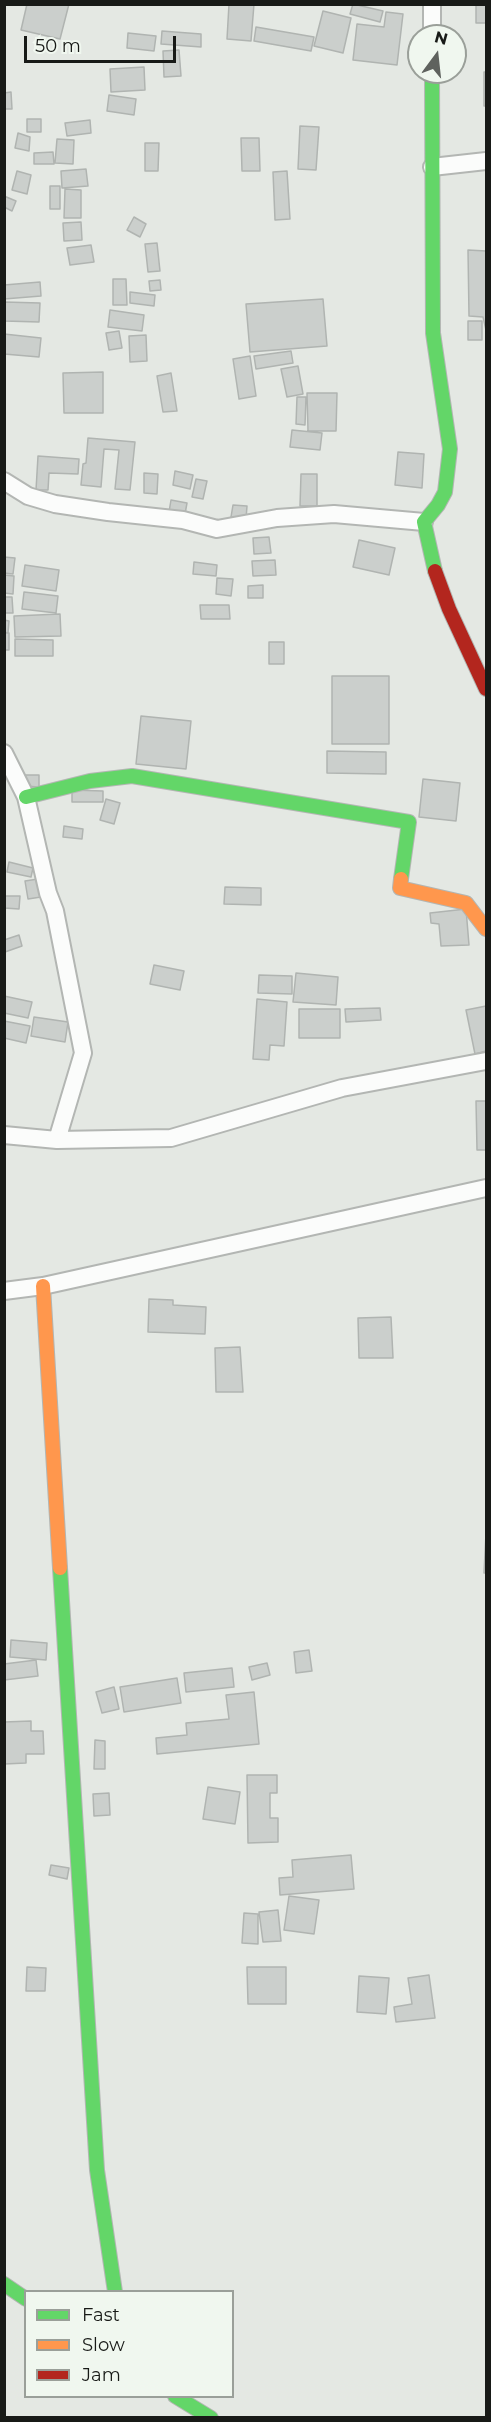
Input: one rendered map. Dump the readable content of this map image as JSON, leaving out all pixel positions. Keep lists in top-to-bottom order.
{
  "legend": ["Fast", "Slow", "Jam"],
  "scale_bar": "50 m",
  "north": "top"
}
